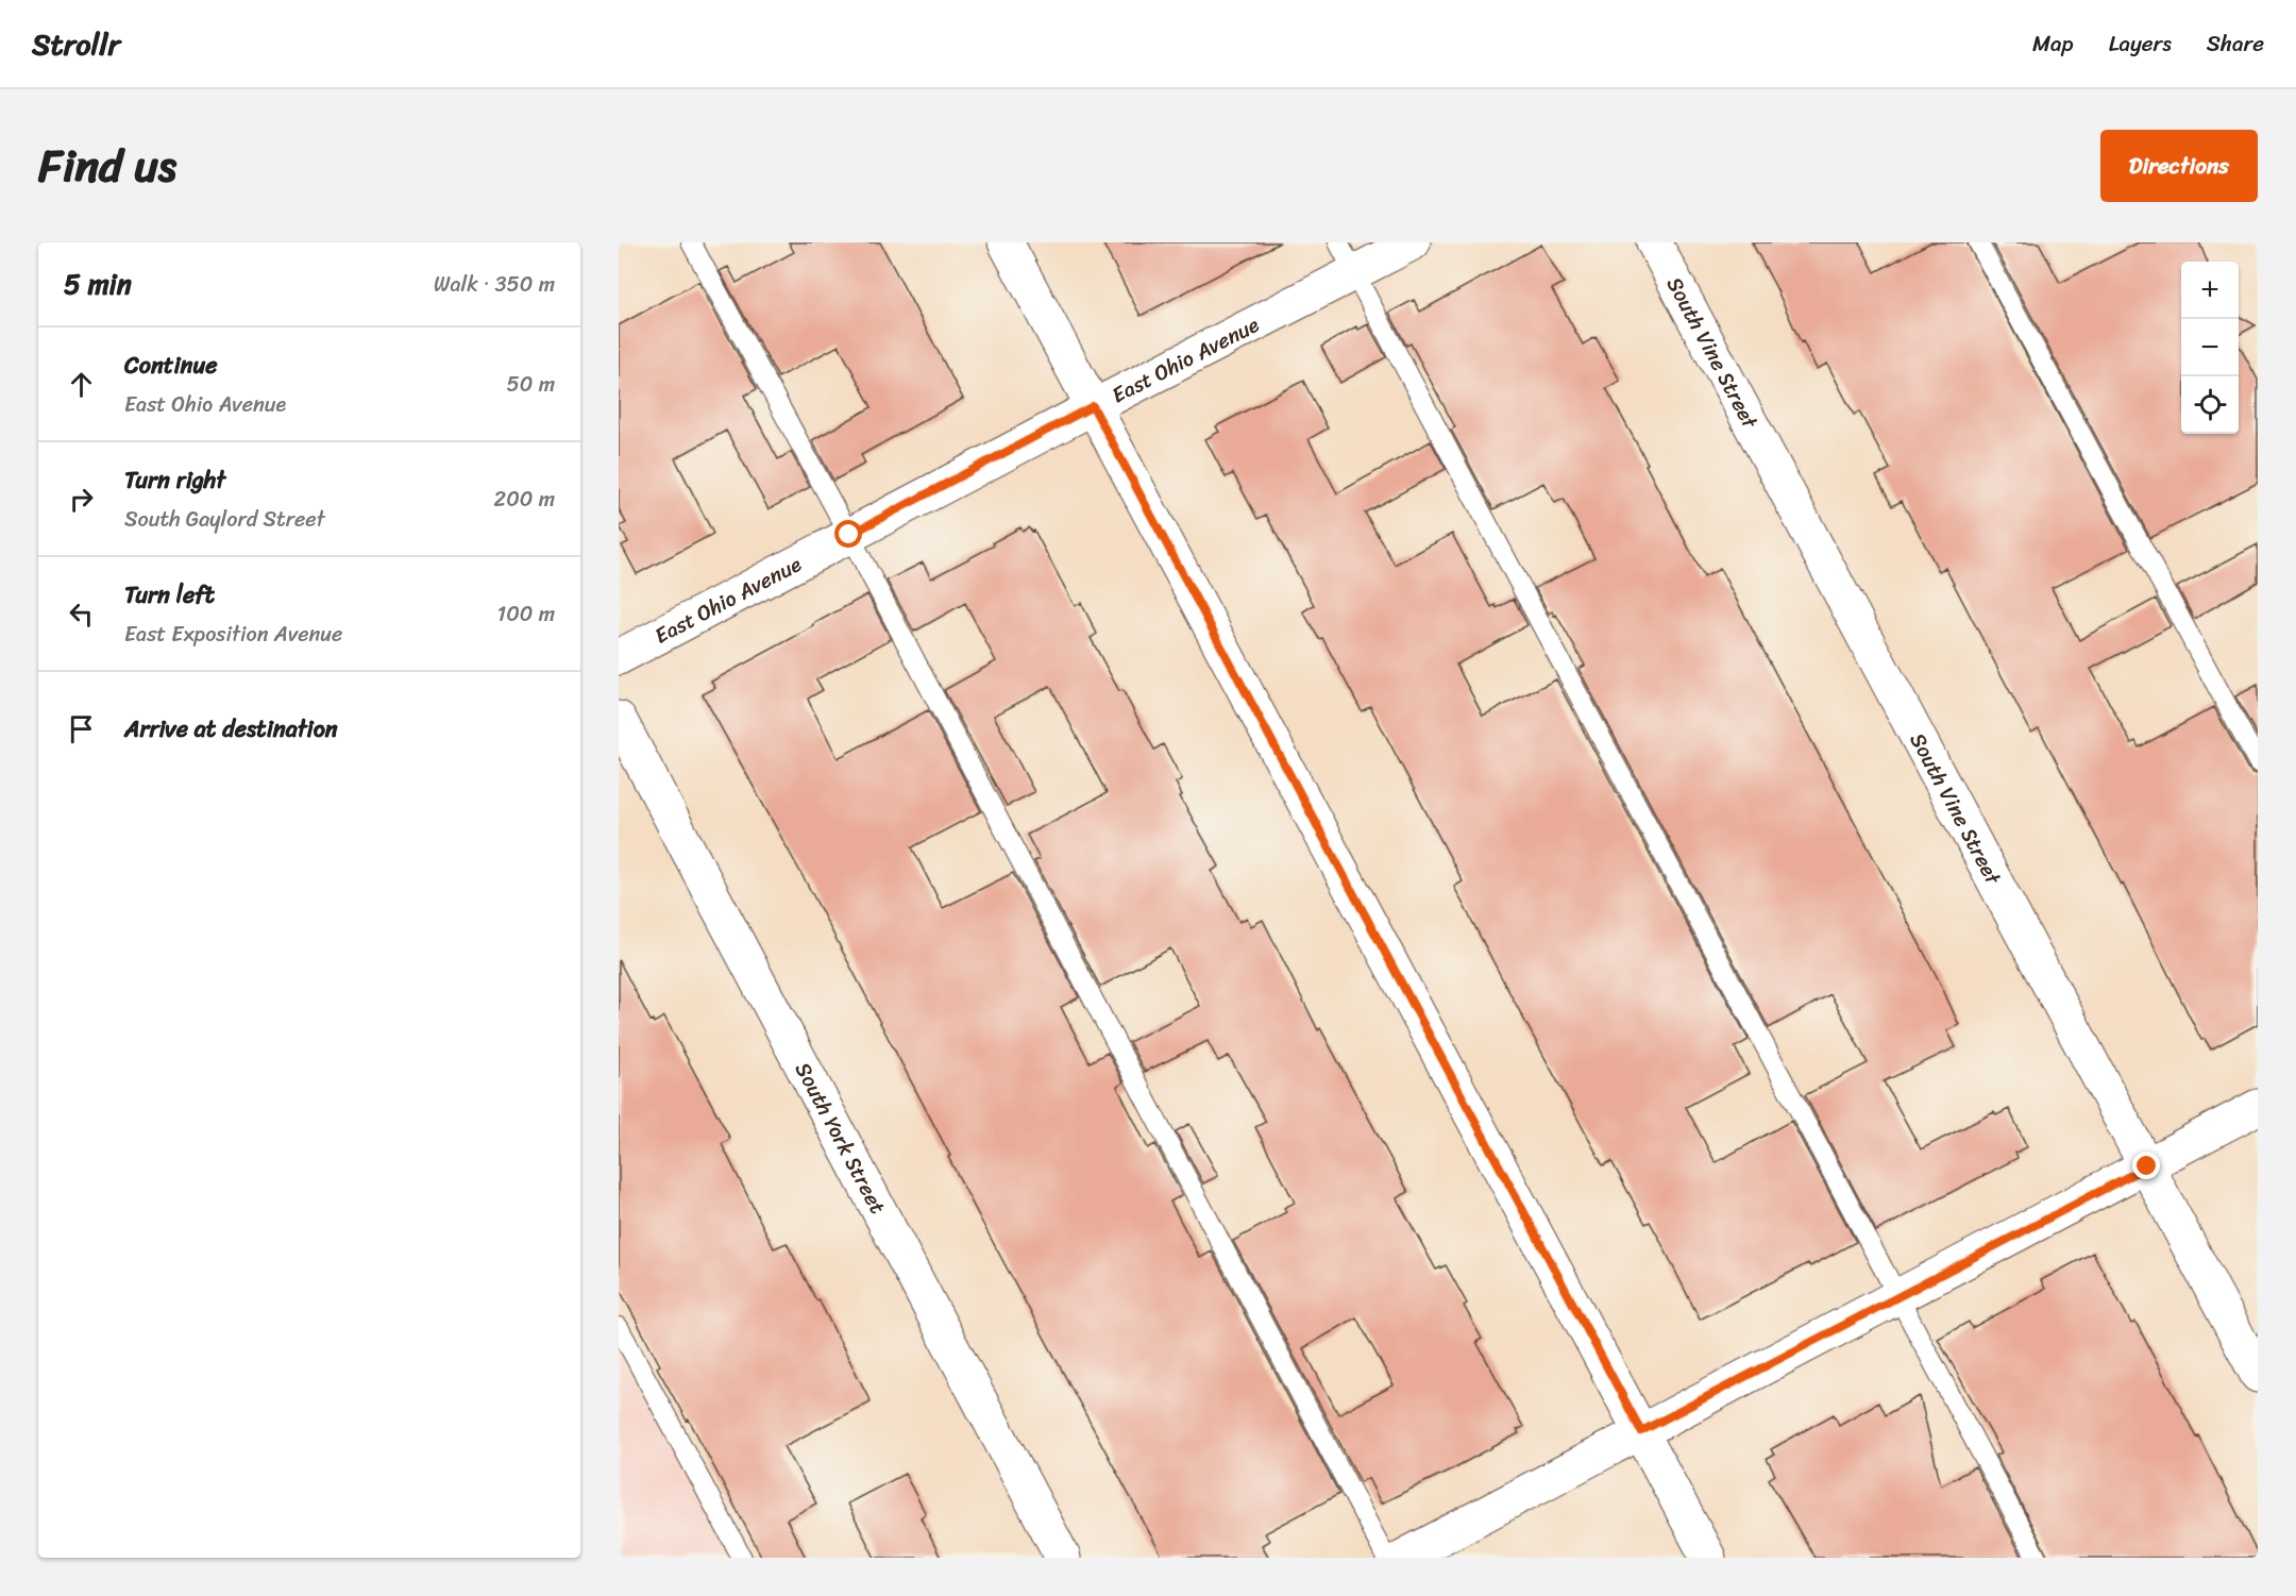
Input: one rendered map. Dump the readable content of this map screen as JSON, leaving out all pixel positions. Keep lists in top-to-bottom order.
{
  "streets": {
    "street": ["South Vine Street", "East Ohio Avenue", "South York Street"]
  },
  "page": {
    "header": "Strollr",
    "nav": ["Map", "Layers", "Share"],
    "title": "Find us",
    "buttons": "Directions",
    "heading": ["5 min", "Walk · 350 m"],
    "map_buttons": ["+", "−"],
    "list": [
      ["Continue", "East Ohio Avenue", "50 m"],
      ["Turn right", "South Gaylord Street", "200 m"],
      ["Turn left", "East Exposition Avenue", "100 m"],
      "Arrive at destination"
    ]
  }
}
